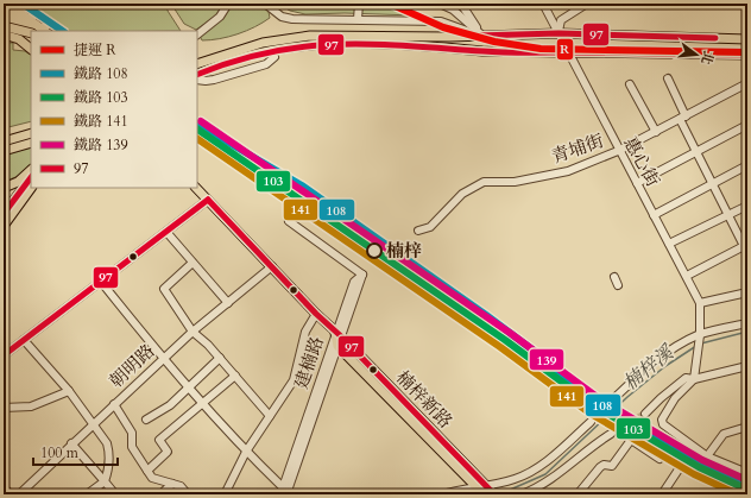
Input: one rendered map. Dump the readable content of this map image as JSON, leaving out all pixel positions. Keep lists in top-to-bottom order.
{
  "streets": {
    "main road": ["楠梓新路"],
    "street": [
      "青埔街",
      "惠心街",
      "建楠路",
      "朝明路"
    ]
  },
  "crossings": [
    ["青埔街", "惠心街"],
    ["建楠路", "楠梓新路"],
    ["朝明路", "楠梓新路"]
  ],
  "water": ["楠梓溪"],
  "places": ["楠梓"],
  "lines": [
    "metro line R",
    "rail line 108",
    "transit line 97",
    "rail line 139",
    "rail line 103",
    "rail line 141"
  ],
  "legend": [
    "捷運 R",
    "鐵路 108",
    "鐵路 103",
    "鐵路 141",
    "鐵路 139",
    "97"
  ],
  "scale_bar": "100 m",
  "north": "right"
}
